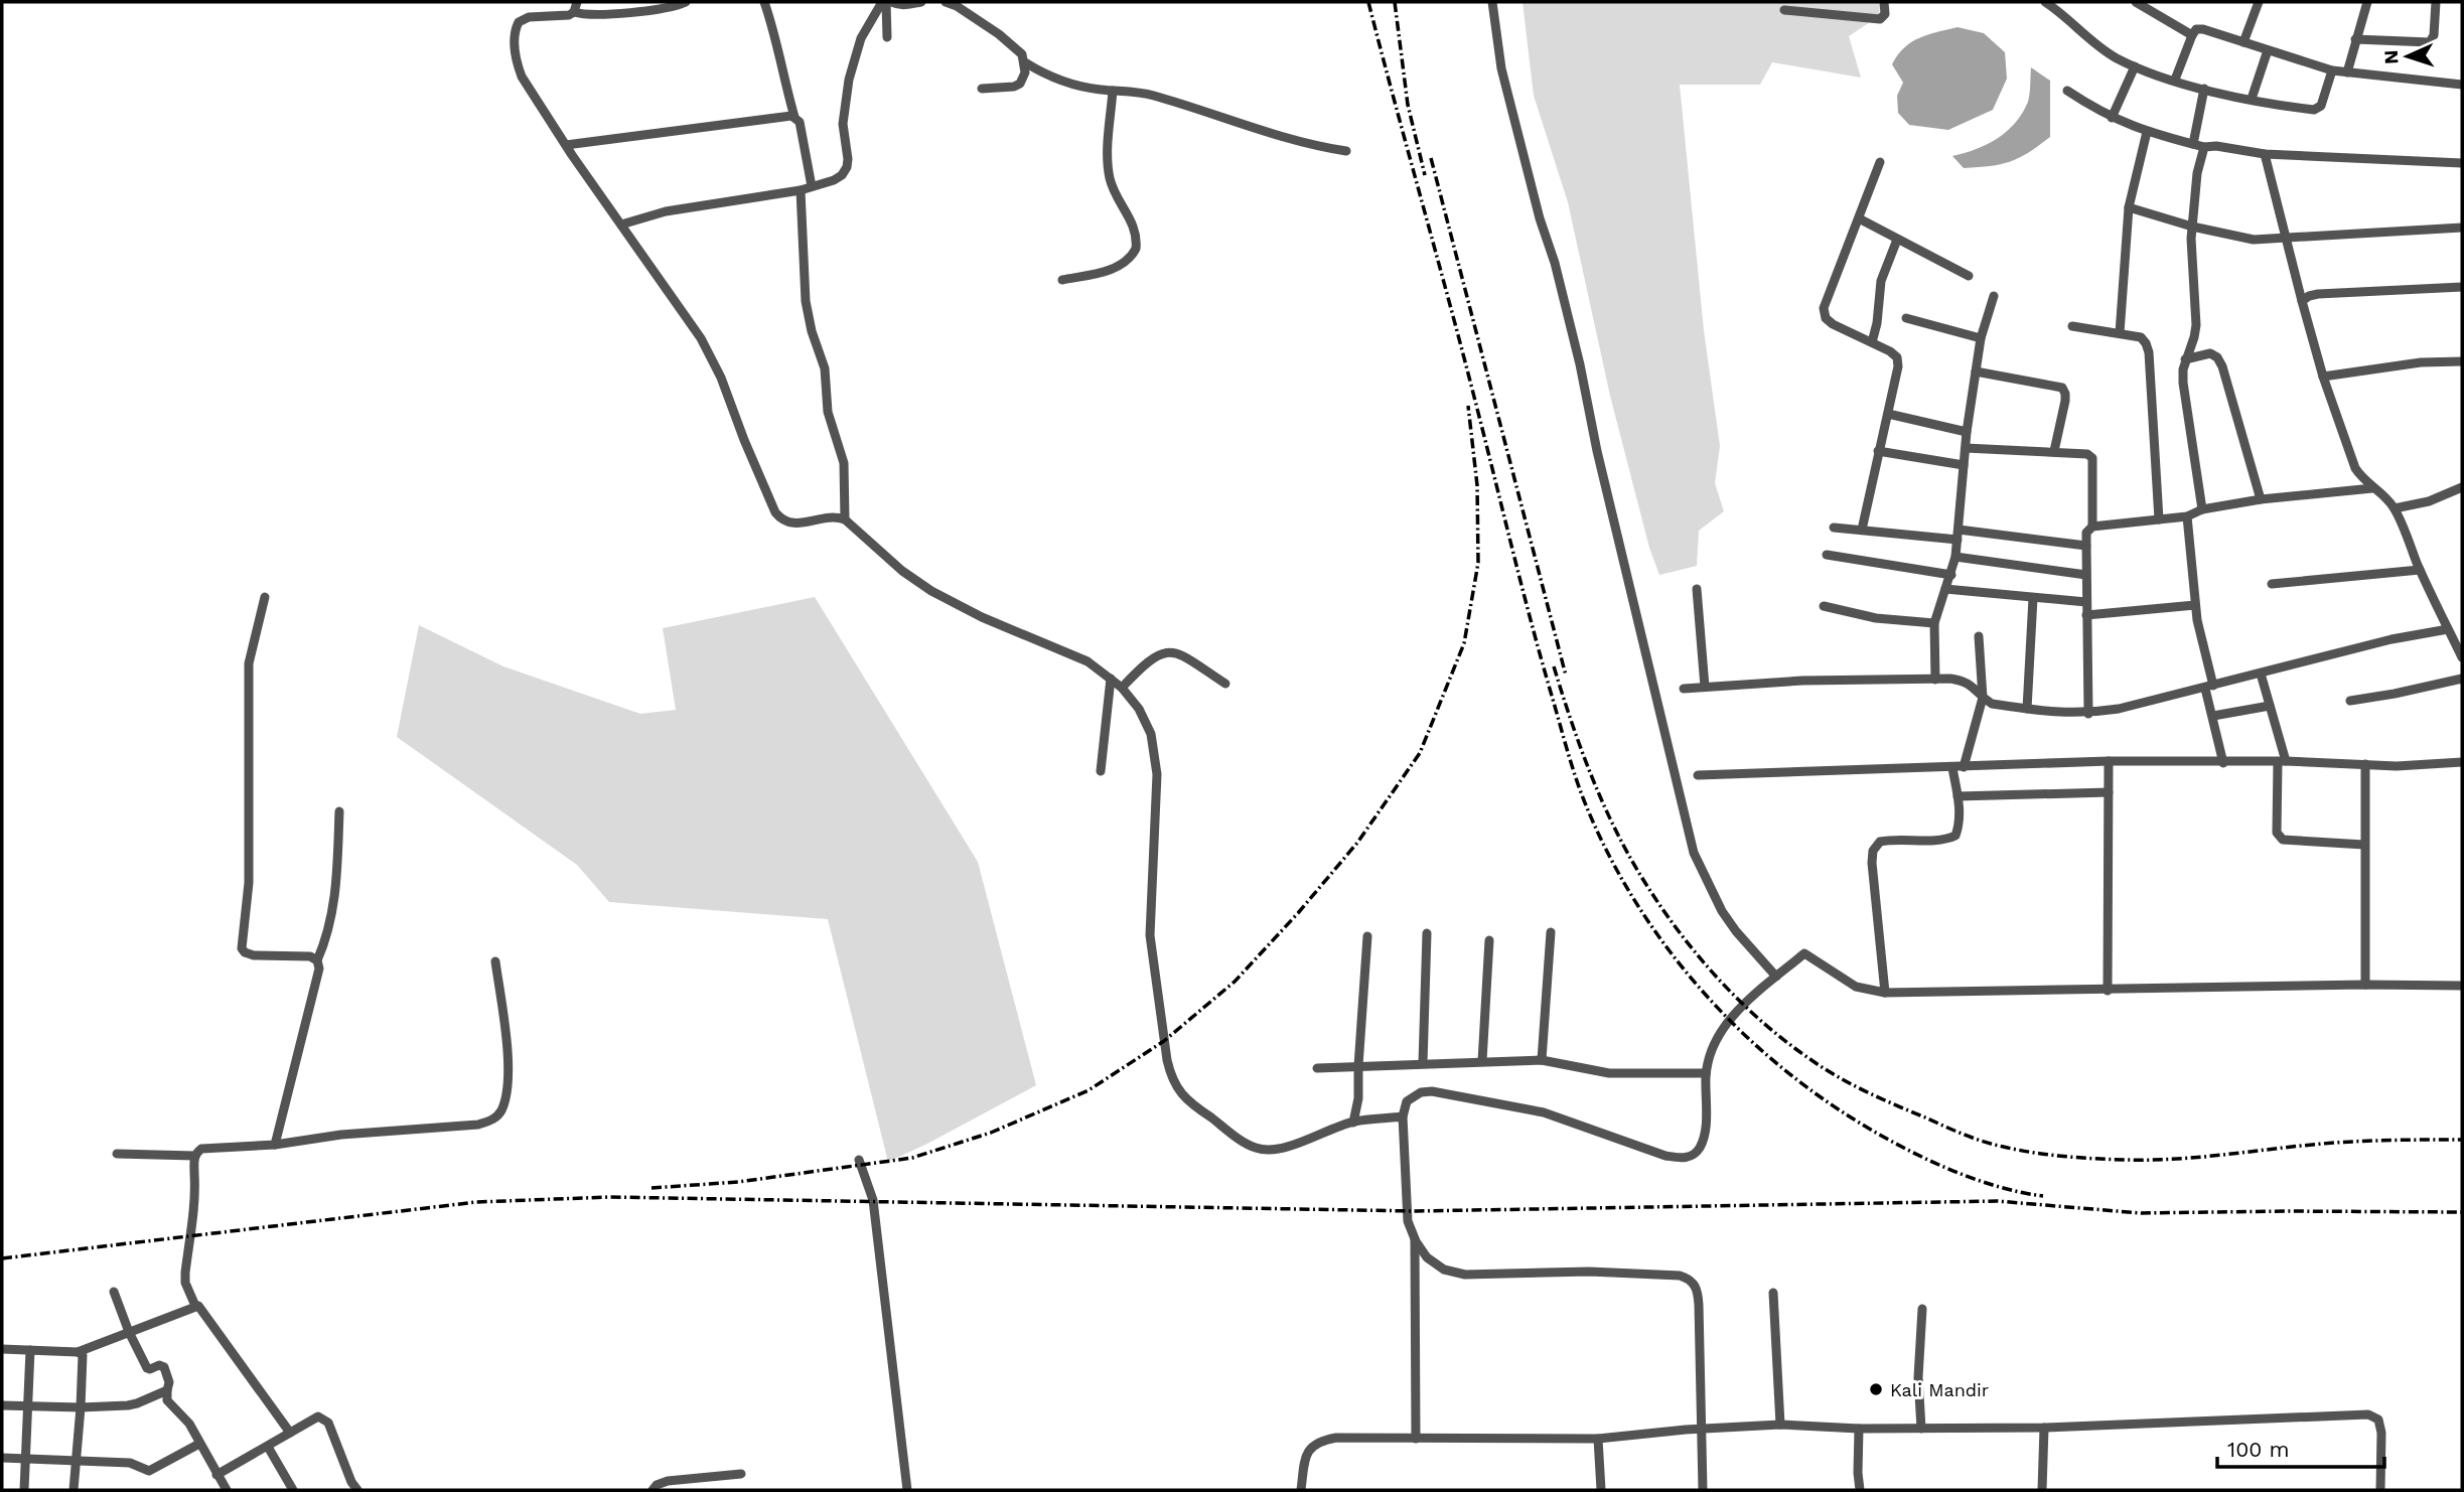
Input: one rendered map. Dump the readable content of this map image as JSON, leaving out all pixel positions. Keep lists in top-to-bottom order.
{
  "places": ["Kali Mandir"],
  "scale_bar": "100 m",
  "north": "left"
}
